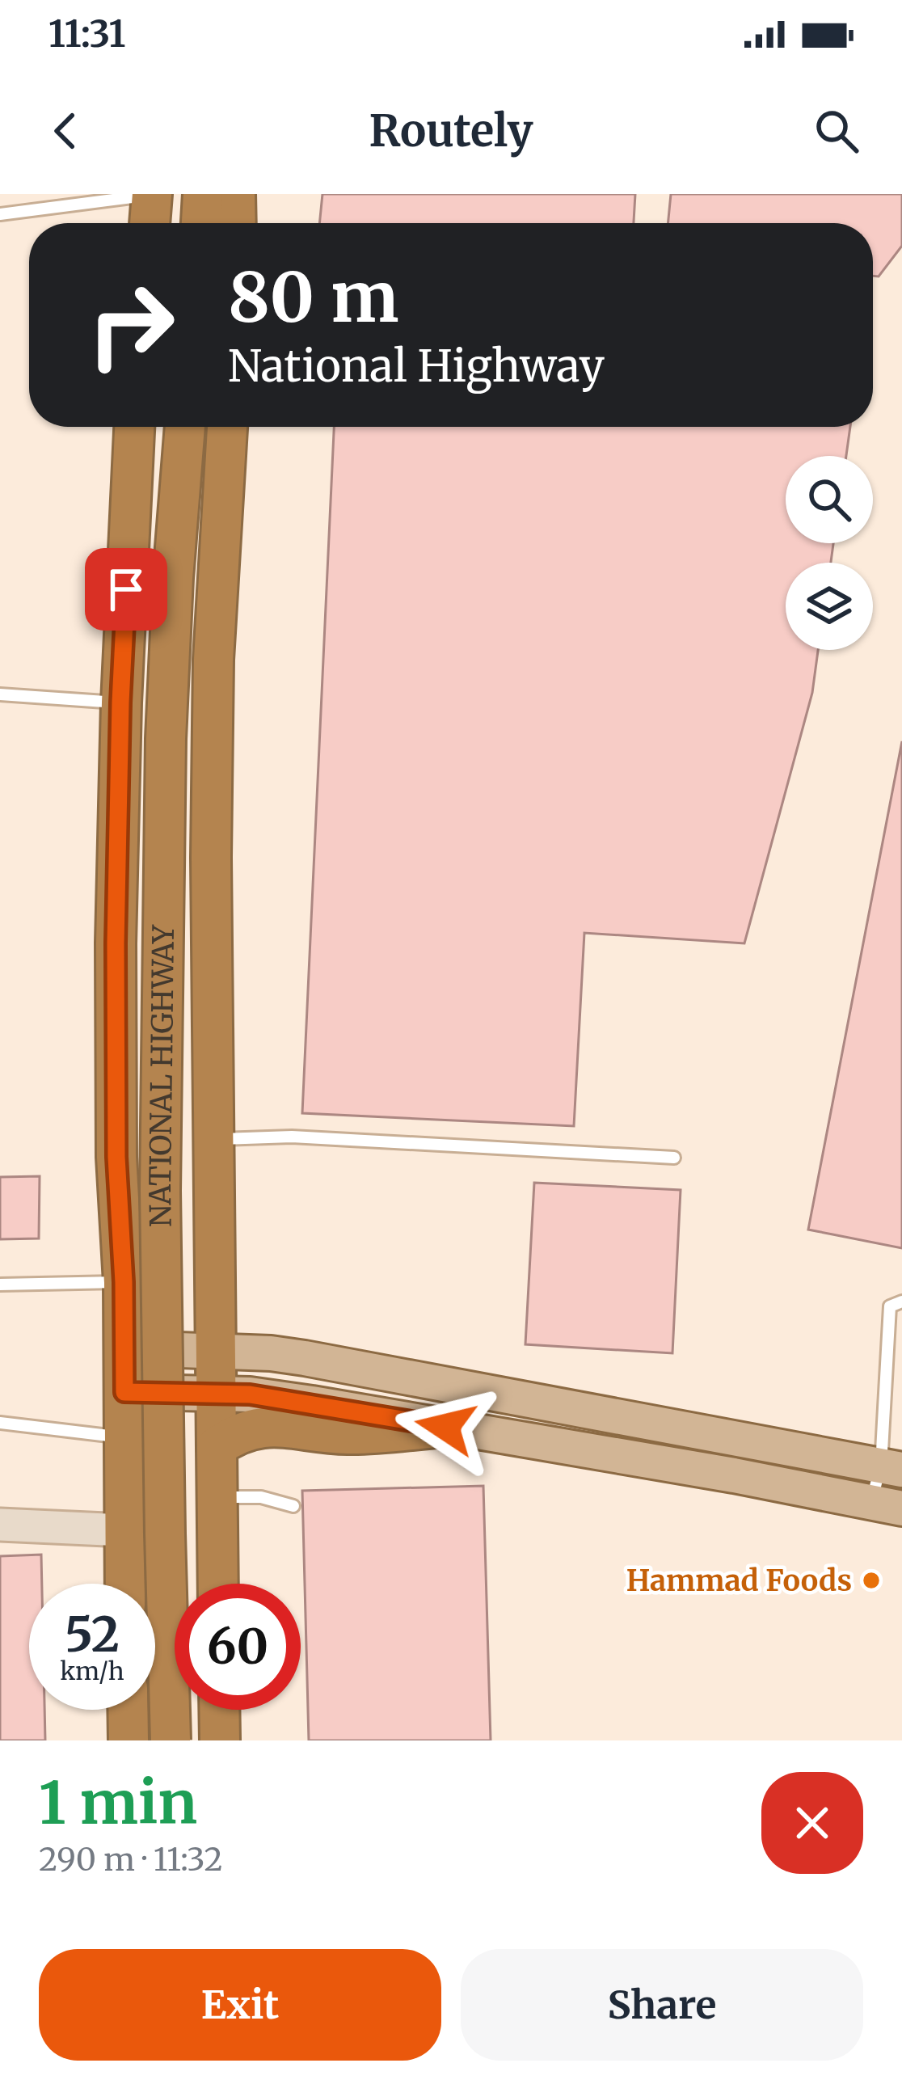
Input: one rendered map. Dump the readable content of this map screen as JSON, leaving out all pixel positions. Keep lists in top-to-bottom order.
{
  "streets": {
    "highway": ["NATIONAL HIGHWAY"]
  },
  "places": ["Hammad Foods"],
  "page": {
    "status": "11:31",
    "header": "Routely",
    "turn": ["80 m", "National Highway"],
    "speed": "52 km/h",
    "limit": "60",
    "heading": ["1 min", "290 m · 11:32"],
    "buttons": ["Exit", "Share"]
  }
}
